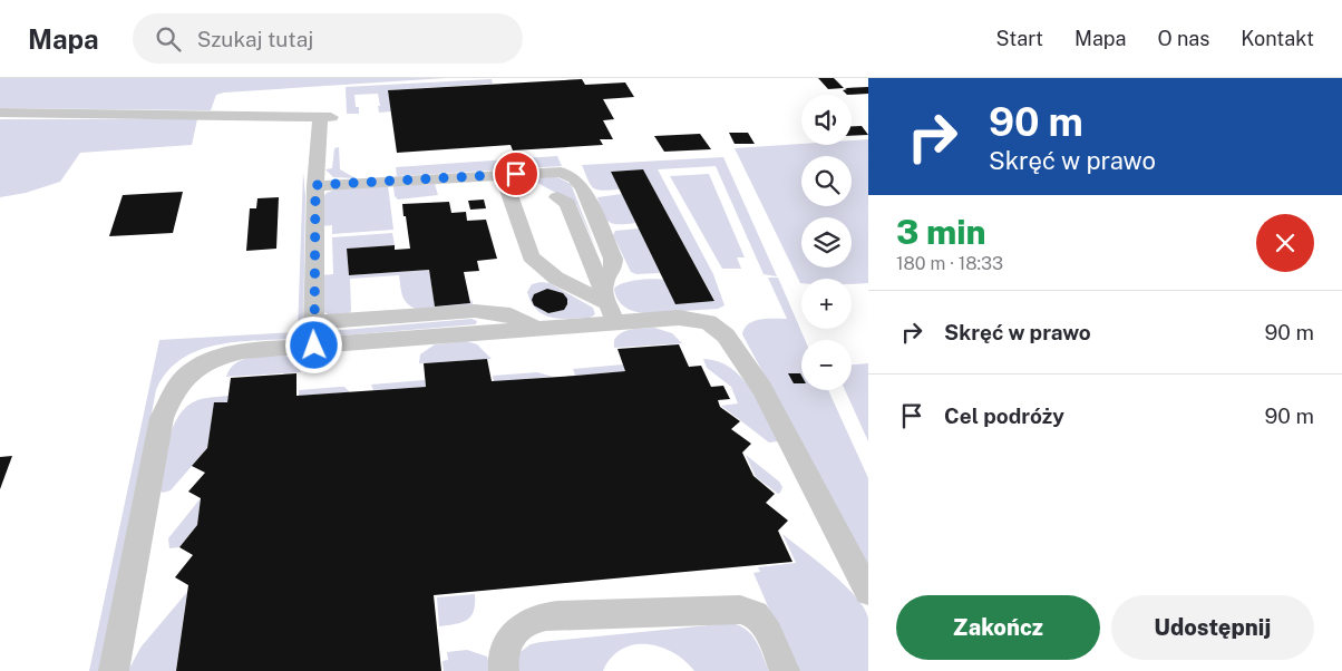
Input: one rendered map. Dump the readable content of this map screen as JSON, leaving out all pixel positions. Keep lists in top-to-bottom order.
{
  "page": {
    "header": "Mapa",
    "search": "Szukaj tutaj",
    "nav": [
      "Start",
      "Mapa",
      "O nas",
      "Kontakt"
    ],
    "turn": ["90 m", "Skręć w prawo"],
    "map_buttons": ["+", "−"],
    "heading": ["3 min", "180 m · 18:33"],
    "list": [
      {
        "name": "Skręć w prawo",
        "value": "90 m"
      },
      {
        "name": "Cel podróży",
        "value": "90 m"
      }
    ],
    "buttons": ["Zakończ", "Udostępnij"]
  }
}
